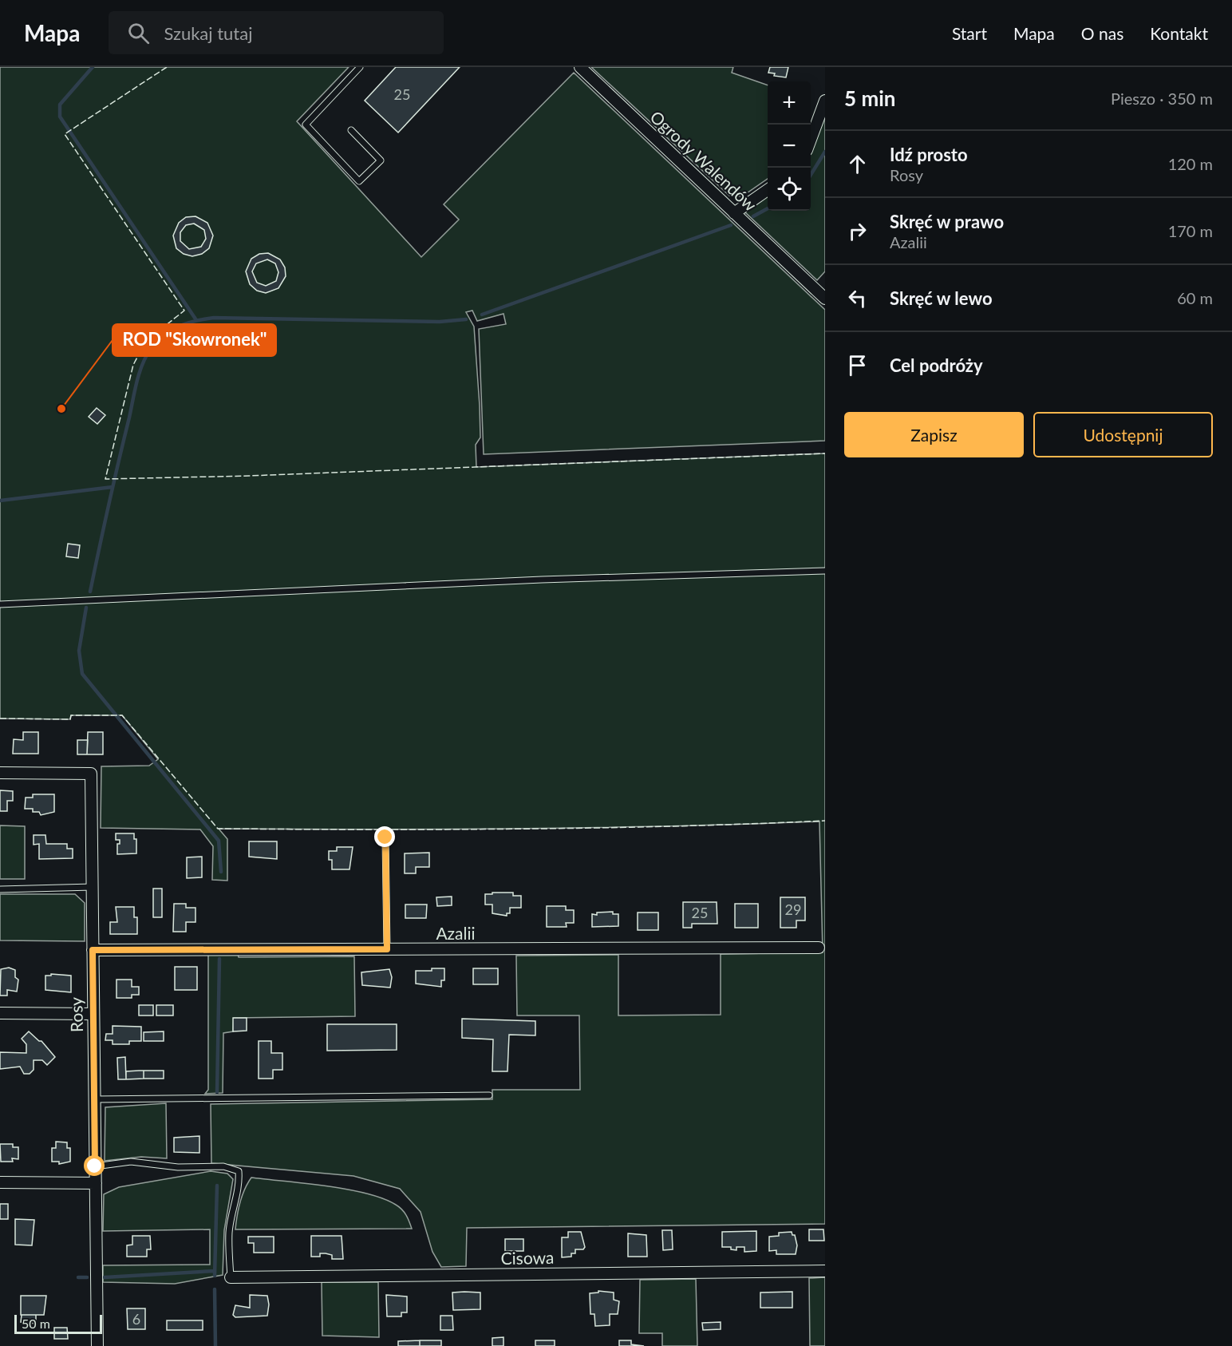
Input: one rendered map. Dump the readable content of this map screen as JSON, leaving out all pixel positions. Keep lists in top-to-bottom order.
{
  "streets": {
    "street": [
      "Ogrody Walendów",
      "Azalii",
      "Rosy",
      "Cisowa"
    ]
  },
  "crossings": [
    ["Azalii", "Rosy"]
  ],
  "places": ["ROD \"Skowronek\""],
  "house_numbers": [
    "25",
    "29",
    "25",
    "6"
  ],
  "scale_bar": "50 m",
  "page": {
    "header": "Mapa",
    "search": "Szukaj tutaj",
    "nav": [
      "Start",
      "Mapa",
      "O nas",
      "Kontakt"
    ],
    "heading": ["5 min", "Pieszo · 350 m"],
    "map_buttons": ["+", "−"],
    "list": [
      ["Idź prosto", "Rosy", "120 m"],
      ["Skręć w prawo", "Azalii", "170 m"],
      ["Skręć w lewo", "60 m"],
      "Cel podróży"
    ],
    "buttons": ["Zapisz", "Udostępnij"],
    "scale": "50 m"
  }
}
